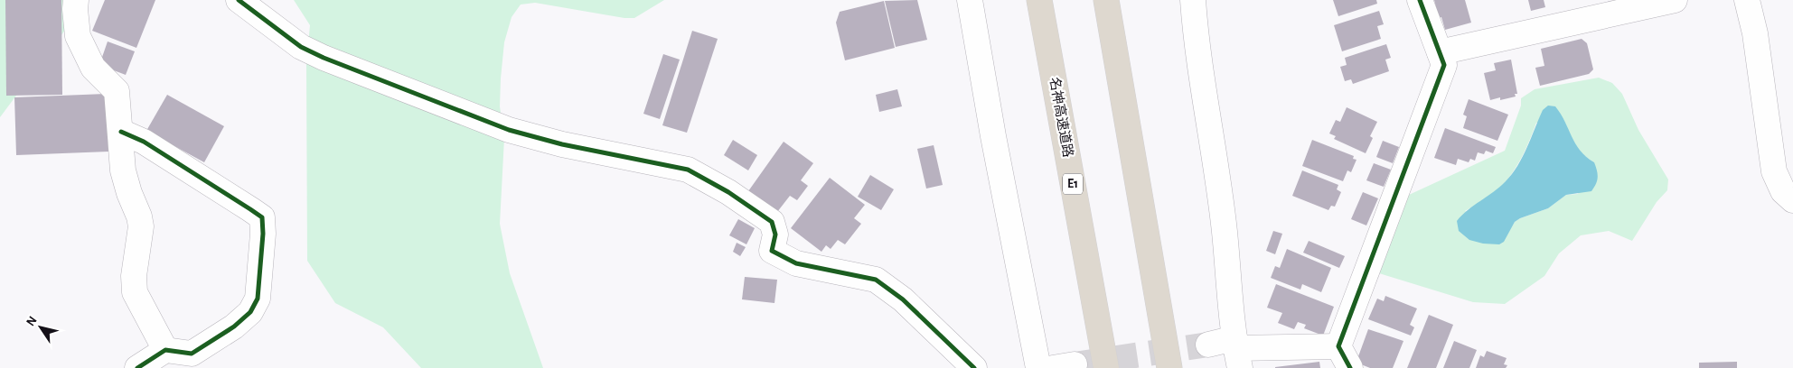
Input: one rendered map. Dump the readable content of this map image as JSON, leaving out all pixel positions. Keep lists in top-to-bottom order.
{
  "streets": {
    "highway": ["名神高速道路", "E1"]
  },
  "north": "top left"
}
